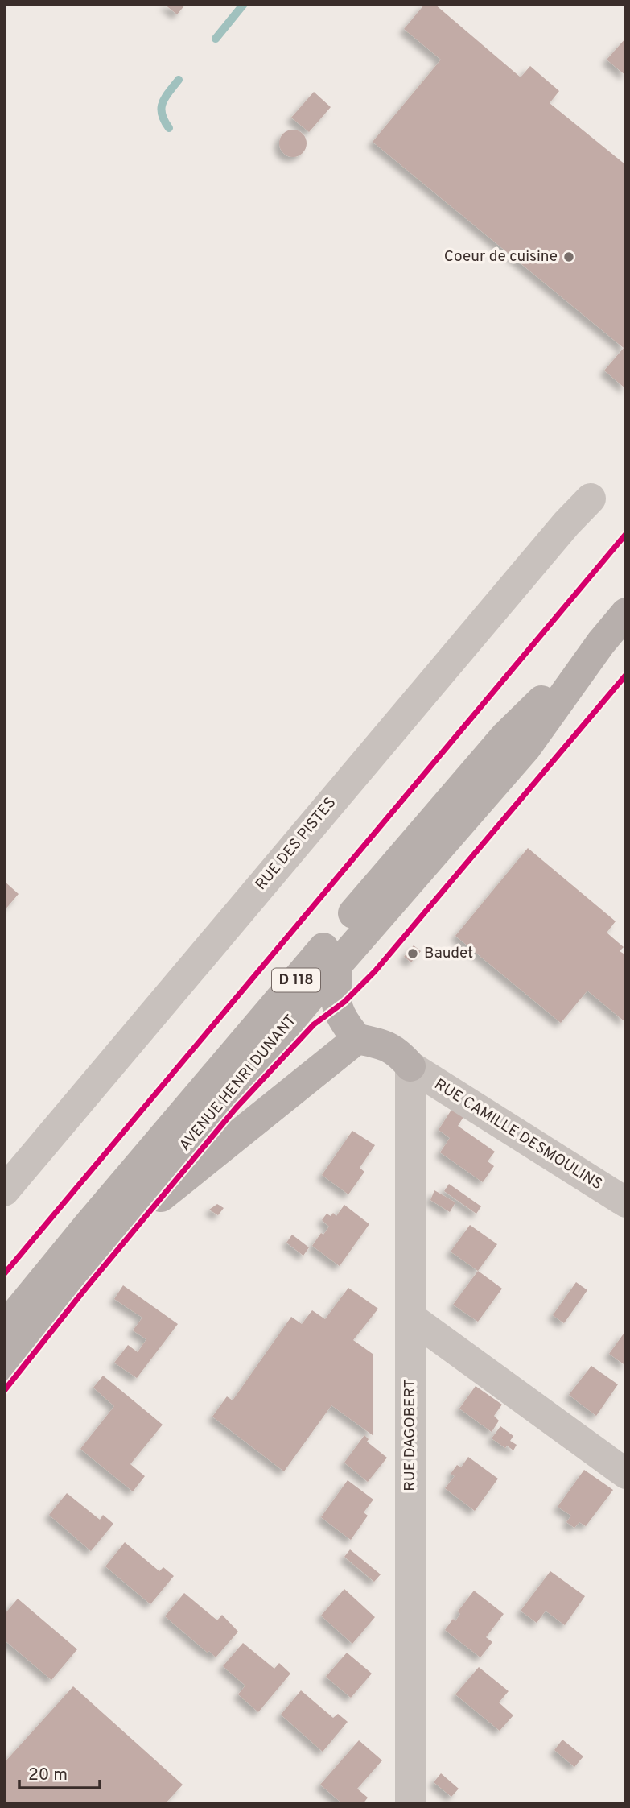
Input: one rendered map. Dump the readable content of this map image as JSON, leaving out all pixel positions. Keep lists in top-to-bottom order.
{
  "streets": {
    "main road": ["D 118", "AVENUE HENRI DUNANT"],
    "street": ["RUE DES PISTES", "RUE CAMILLE DESMOULINS", "RUE DAGOBERT"]
  },
  "crossings": [
    ["RUE CAMILLE DESMOULINS", "RUE DAGOBERT"]
  ],
  "places": ["Coeur de cuisine", "Baudet"],
  "scale_bar": "20 m"
}
